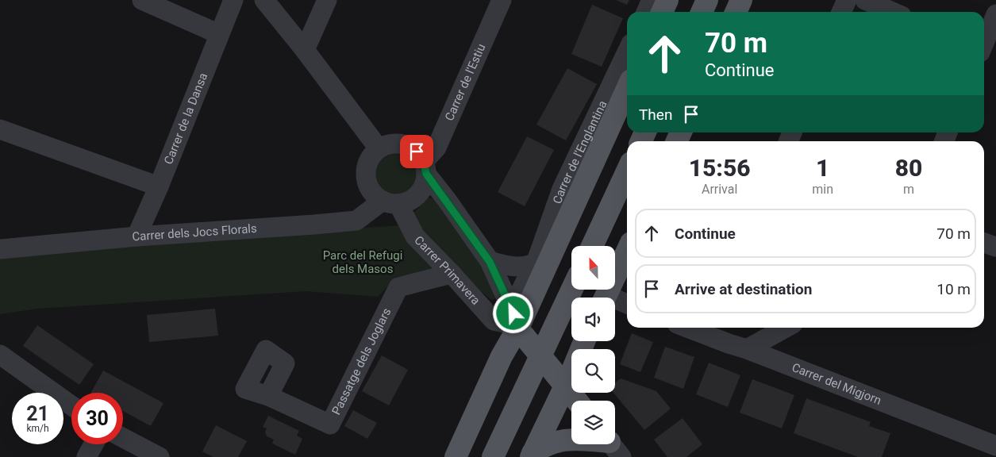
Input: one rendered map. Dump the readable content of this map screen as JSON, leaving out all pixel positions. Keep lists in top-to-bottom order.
{
  "streets": {
    "street": [
      "Carrer de l'Estiu",
      "Carrer de la Dansa",
      "Carrer de l'Englantina",
      "Carrer dels Jocs Florals",
      "Carrer Primavera",
      "Passatge dels Joglars",
      "Carrer del Migjorn"
    ]
  },
  "crossings": [
    ["Carrer de l'Estiu", "Carrer dels Jocs Florals"],
    ["Carrer de l'Estiu", "Carrer Primavera"],
    ["Carrer de la Dansa", "Carrer dels Jocs Florals"],
    ["Carrer dels Jocs Florals", "Carrer Primavera"],
    ["Carrer Primavera", "Passatge dels Joglars"]
  ],
  "parks": ["Parc del Refugi dels Masos"],
  "north": "top",
  "page": {
    "turn": ["70 m", "Continue"],
    "then": "Then",
    "eta": [
      "15:56",
      "Arrival",
      "1",
      "min",
      "80",
      "m"
    ],
    "list": [
      {
        "name": "Continue",
        "value": "70 m"
      },
      {
        "name": "Arrive at destination",
        "value": "10 m"
      }
    ],
    "speed": "21 km/h",
    "limit": "30"
  }
}
